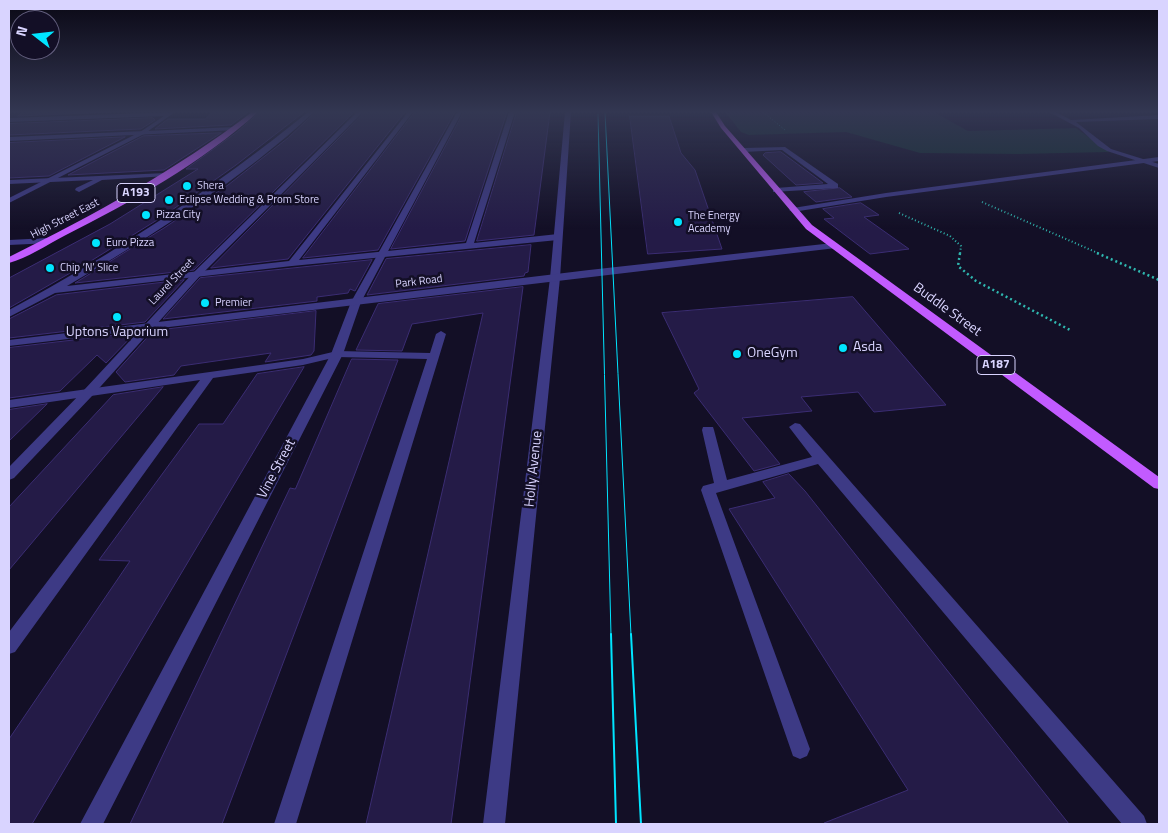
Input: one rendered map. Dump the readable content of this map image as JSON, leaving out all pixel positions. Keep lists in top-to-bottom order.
{
  "streets": {
    "main road": [
      "A193",
      "High Street East",
      "Buddle Street",
      "A187"
    ],
    "street": [
      "Laurel Street",
      "Park Road",
      "Vine Street",
      "Holly Avenue"
    ]
  },
  "crossings": [
    ["Laurel Street", "Park Road"],
    ["Park Road", "Buddle Street"],
    ["Park Road", "Vine Street"],
    ["Park Road", "Holly Avenue"],
    ["Buddle Street", "A187"]
  ],
  "places": [
    "Shera",
    "Eclipse Wedding & Prom Store",
    "Pizza City",
    "The Energy Academy",
    "Euro Pizza",
    "Chip ‘N’ Slice",
    "Premier",
    "Uptons Vaporium",
    "Asda",
    "OneGym"
  ],
  "north": "left"
}
